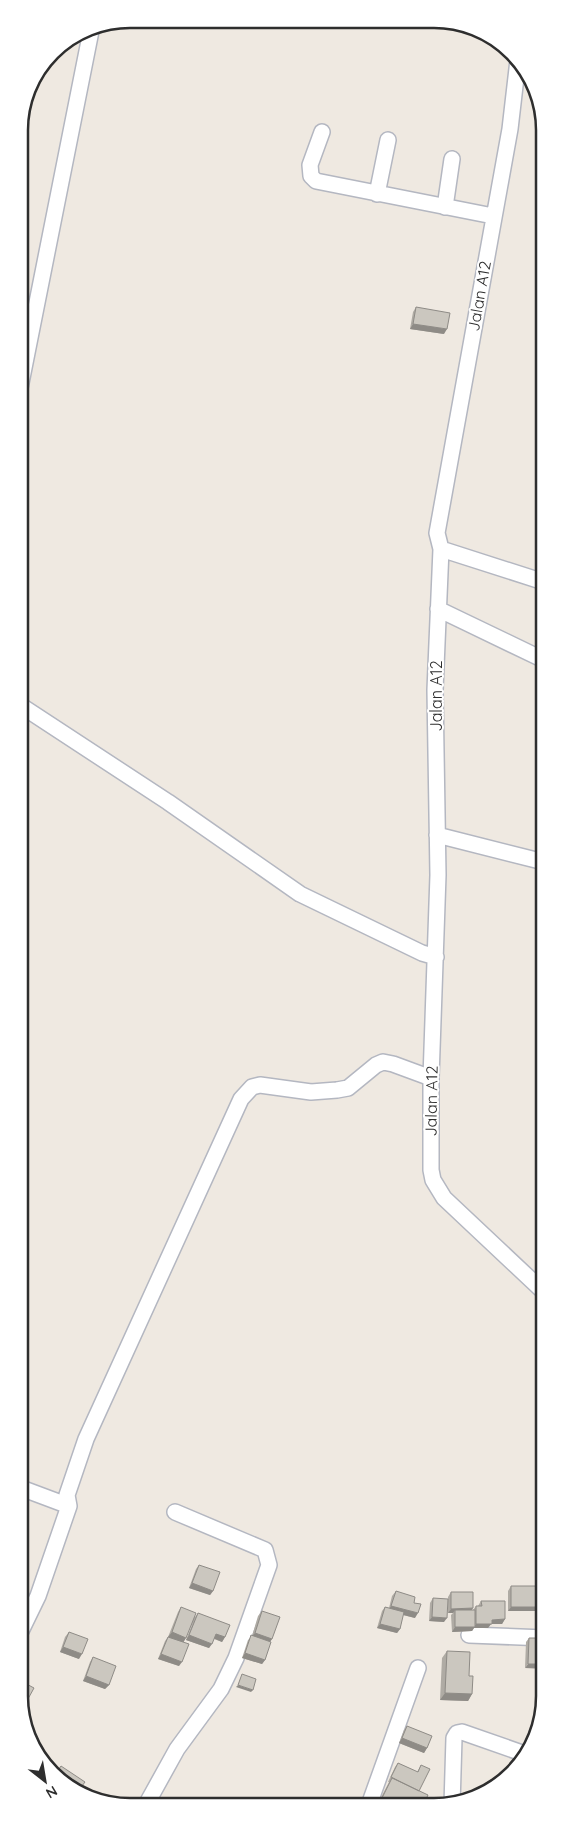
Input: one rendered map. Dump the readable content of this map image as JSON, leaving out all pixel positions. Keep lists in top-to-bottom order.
{
  "streets": {
    "street": ["Jalan A12"]
  },
  "north": "bottom right"
}
